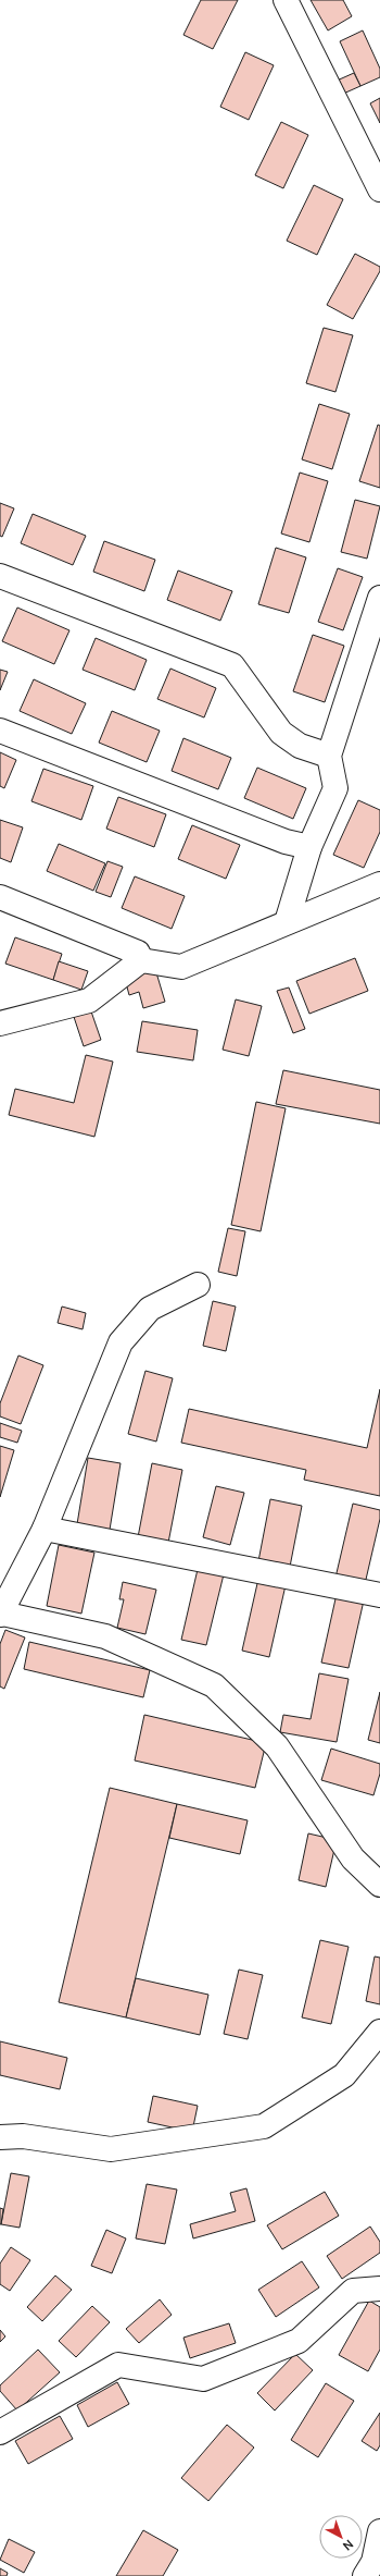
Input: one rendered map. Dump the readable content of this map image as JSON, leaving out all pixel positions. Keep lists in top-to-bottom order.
{
  "north": "bottom right"
}
